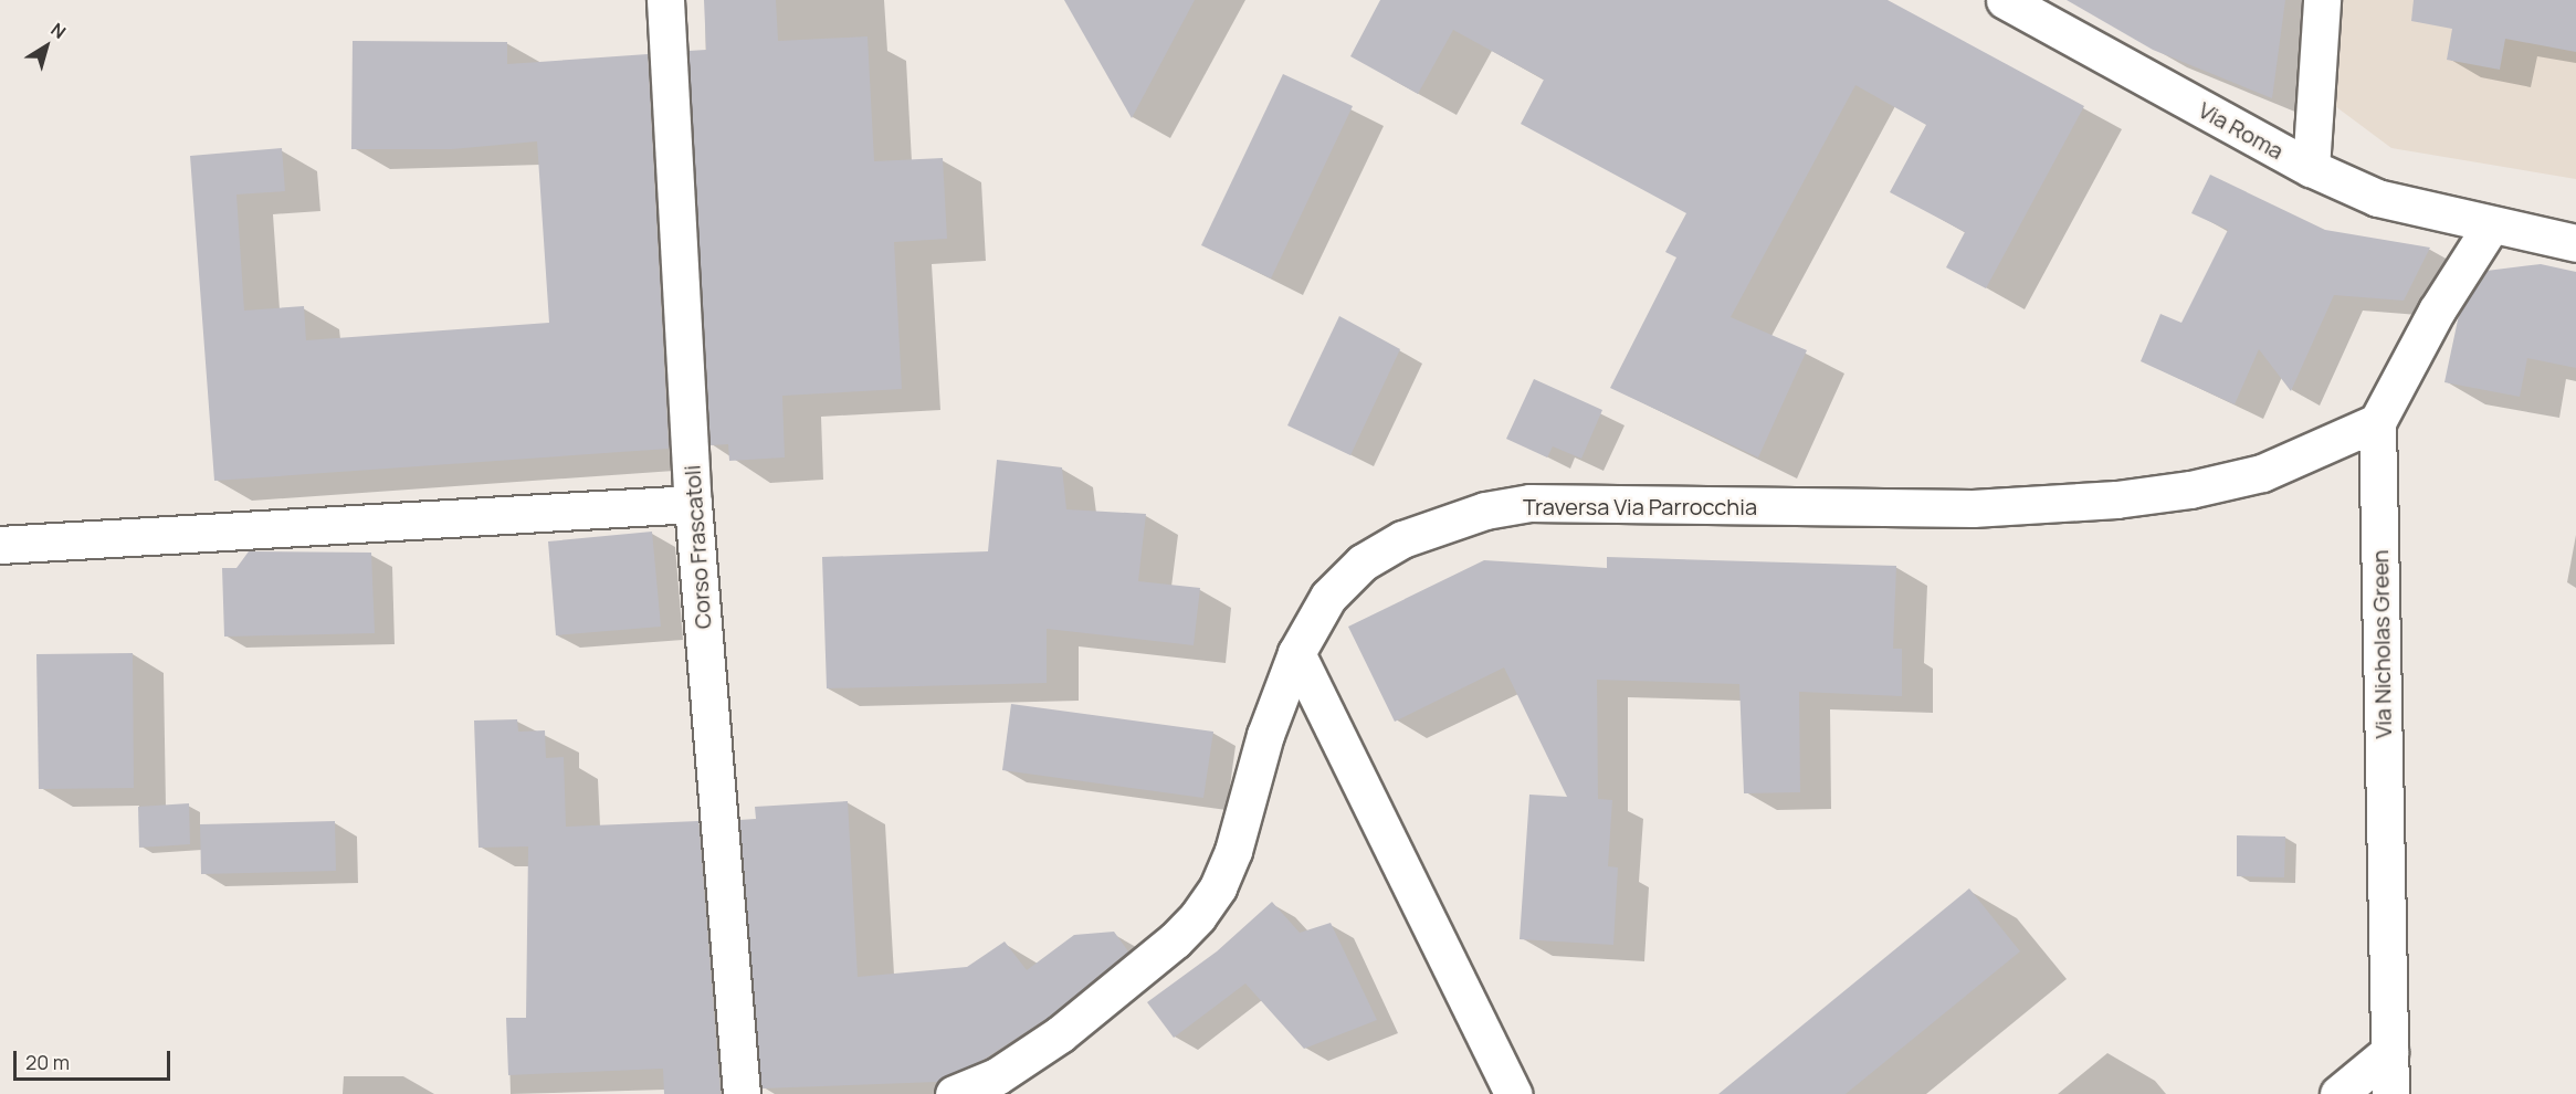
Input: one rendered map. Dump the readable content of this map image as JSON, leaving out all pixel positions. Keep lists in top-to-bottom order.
{
  "streets": {
    "street": [
      "Via Roma",
      "Traversa Via Parrocchia",
      "Corso Frascatoli",
      "Via Nicholas Green"
    ]
  },
  "crossings": [
    ["Via Roma", "Via Nicholas Green"],
    ["Traversa Via Parrocchia", "Via Nicholas Green"]
  ],
  "scale_bar": "20 m",
  "north": "top right"
}
